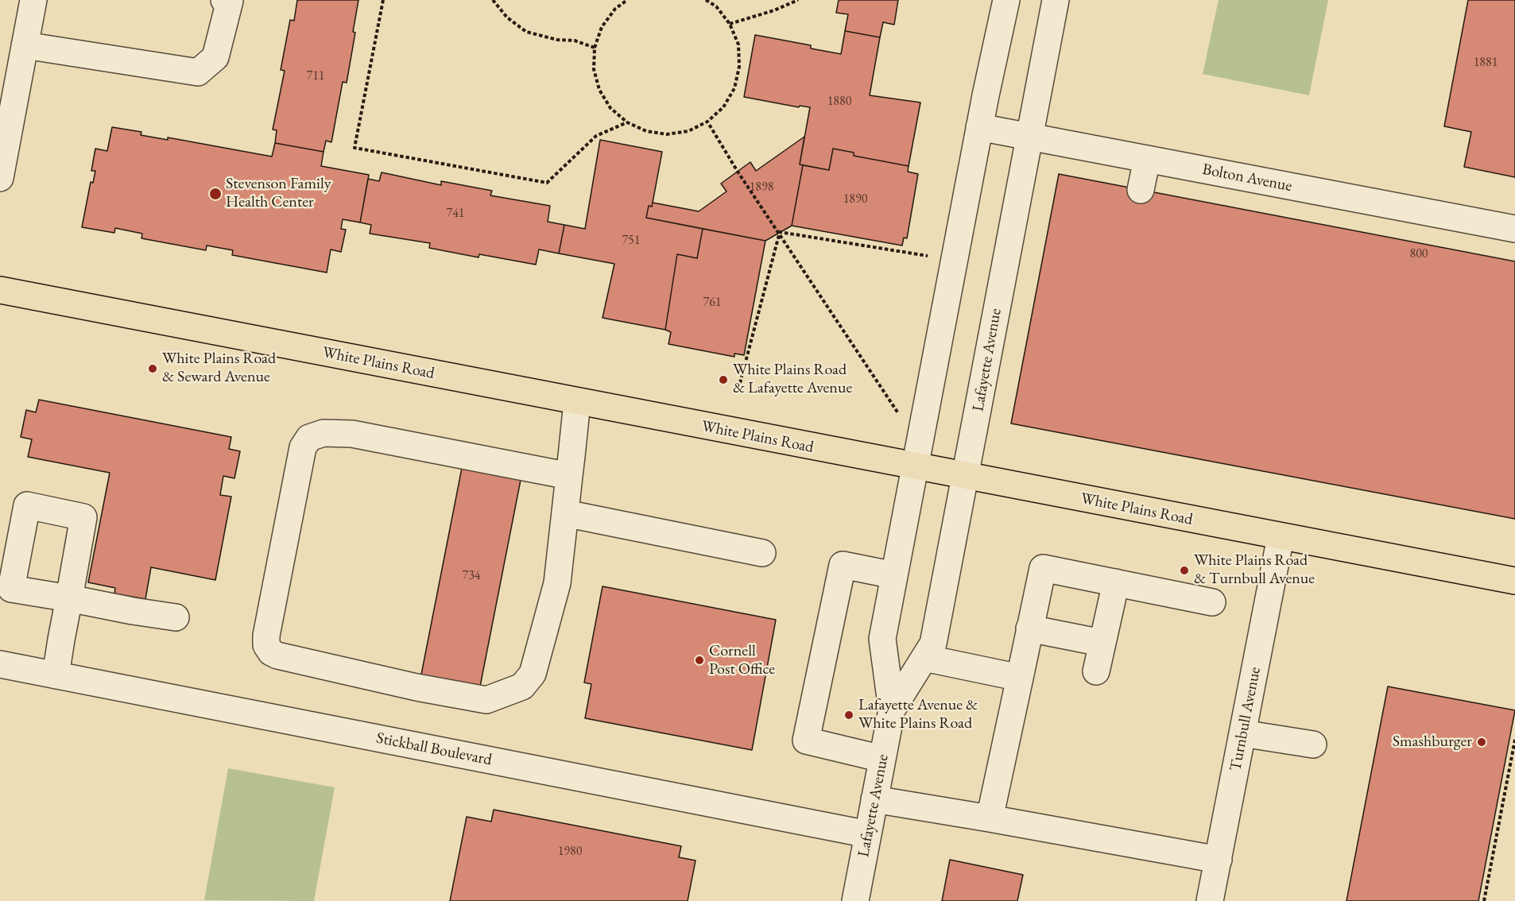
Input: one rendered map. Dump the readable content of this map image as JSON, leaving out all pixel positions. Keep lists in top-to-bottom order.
{
  "streets": {
    "main road": ["White Plains Road"],
    "street": [
      "Bolton Avenue",
      "Lafayette Avenue",
      "Turnbull Avenue",
      "Stickball Boulevard"
    ]
  },
  "crossings": [
    ["Bolton Avenue", "Lafayette Avenue"],
    ["Lafayette Avenue", "White Plains Road"],
    ["Lafayette Avenue", "Stickball Boulevard"],
    ["White Plains Road", "Turnbull Avenue"]
  ],
  "places": [
    "Stevenson Family Health Center",
    "White Plains Road & Seward Avenue",
    "White Plains Road & Lafayette Avenue",
    "White Plains Road & Turnbull Avenue",
    "Cornell Post Office",
    "Lafayette Avenue & White Plains Road",
    "Smashburger"
  ],
  "house_numbers": [
    "1881",
    "711",
    "1880",
    "1898",
    "1890",
    "741",
    "751",
    "800",
    "761",
    "734",
    "1980"
  ]
}
